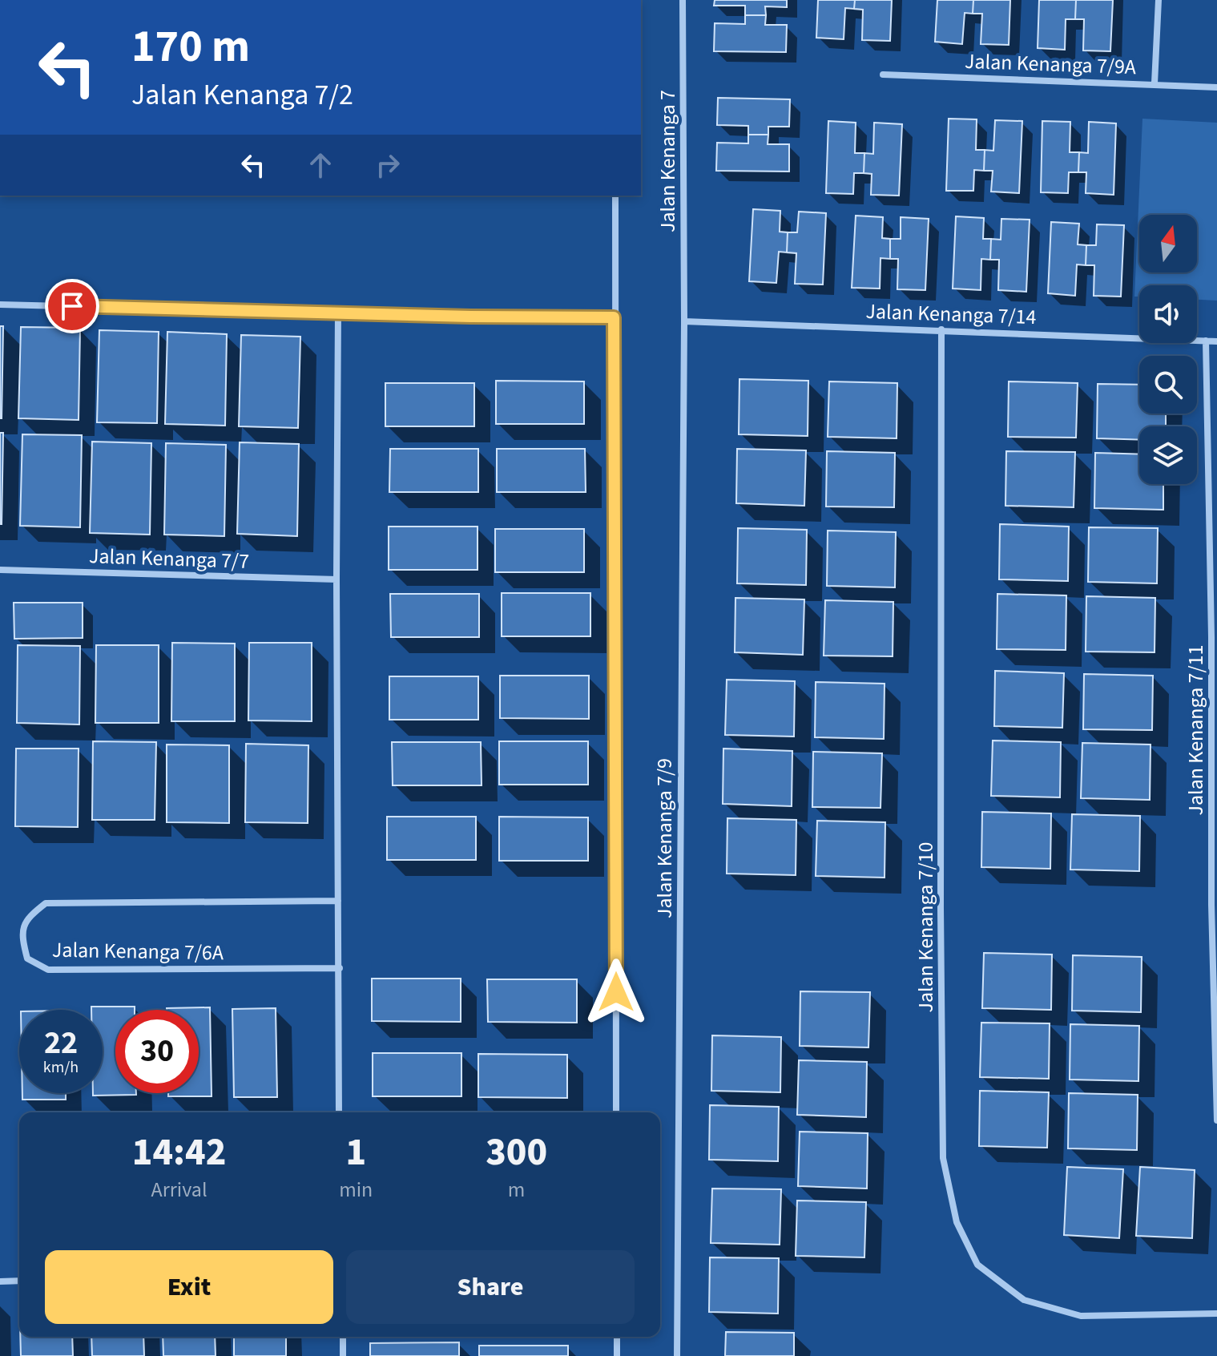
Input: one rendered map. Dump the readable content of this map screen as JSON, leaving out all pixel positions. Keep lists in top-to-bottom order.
{
  "streets": {
    "street": [
      "Jalan Kenanga 7/9A",
      "Jalan Kenanga 7",
      "Jalan Kenanga 7/14",
      "Jalan Kenanga 7/7",
      "Jalan Kenanga 7/11",
      "Jalan Kenanga 7/9",
      "Jalan Kenanga 7/10",
      "Jalan Kenanga 7/6A"
    ]
  },
  "crossings": [
    ["Jalan Kenanga 7", "Jalan Kenanga 7/14"],
    ["Jalan Kenanga 7", "Jalan Kenanga 7/9"],
    ["Jalan Kenanga 7/14", "Jalan Kenanga 7/11"],
    ["Jalan Kenanga 7/14", "Jalan Kenanga 7/9"],
    ["Jalan Kenanga 7/14", "Jalan Kenanga 7/10"]
  ],
  "north": "top",
  "page": {
    "turn": ["170 m", "Jalan Kenanga 7/2"],
    "speed": "22 km/h",
    "limit": "30",
    "eta": [
      "14:42",
      "Arrival",
      "1",
      "min",
      "300",
      "m"
    ],
    "buttons": ["Exit", "Share"]
  }
}
